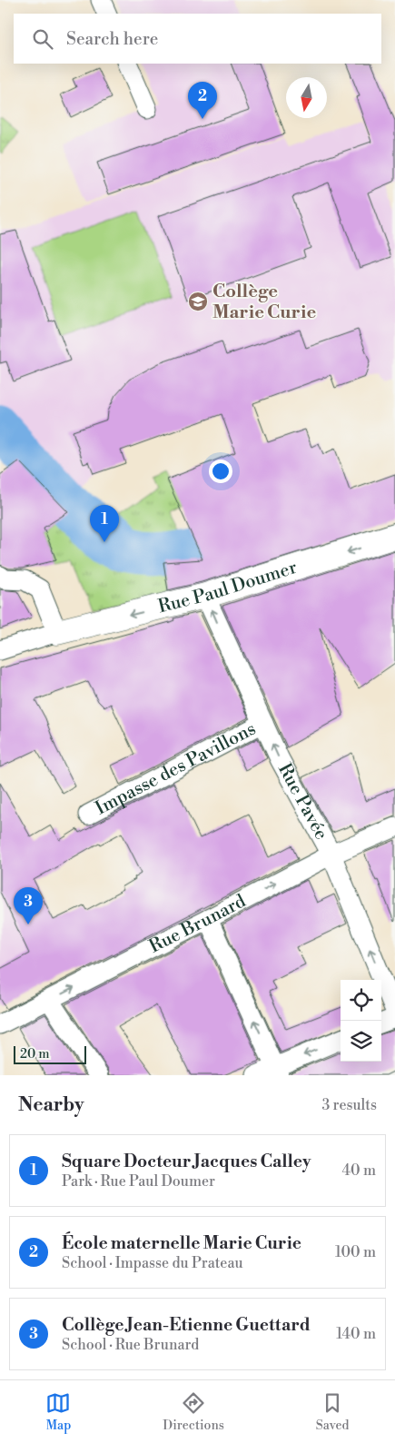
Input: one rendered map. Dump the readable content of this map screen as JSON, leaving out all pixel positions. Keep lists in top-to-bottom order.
{
  "streets": {
    "street": [
      "Rue Paul Doumer",
      "Impasse des Pavillons",
      "Rue Pavée",
      "Rue Brunard"
    ]
  },
  "crossings": [
    ["Rue Paul Doumer", "Rue Pavée"],
    ["Impasse des Pavillons", "Rue Pavée"],
    ["Rue Pavée", "Rue Brunard"]
  ],
  "one_way": ["Rue Paul Doumer", "Rue Brunard"],
  "places": {
    "school or university": ["Collège Marie Curie"]
  },
  "scale_bar": "20 m",
  "north": "bottom",
  "page": {
    "search": "Search here",
    "pins": ["2", "1", "3"],
    "scale": "20 m",
    "heading": ["Nearby", "3 results"],
    "list": [
      {
        "mark": "1",
        "name": "Square Docteur Jacques Calley",
        "note": "Park · Rue Paul Doumer",
        "value": "40 m"
      },
      {
        "mark": "2",
        "name": "École maternelle Marie Curie",
        "note": "School · Impasse du Prateau",
        "value": "100 m"
      },
      {
        "mark": "3",
        "name": "Collège Jean-Etienne Guettard",
        "note": "School · Rue Brunard",
        "value": "140 m"
      }
    ],
    "nav": ["Map", "Directions", "Saved"]
  }
}
